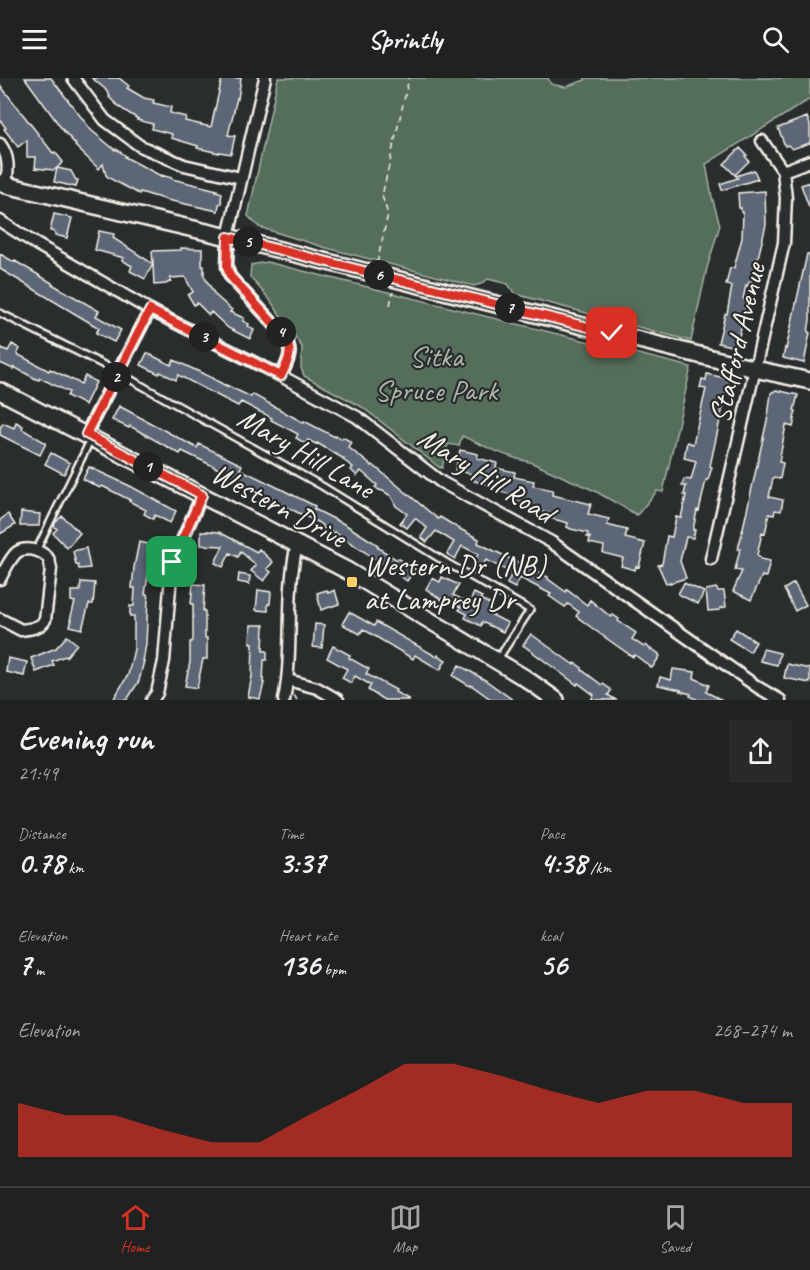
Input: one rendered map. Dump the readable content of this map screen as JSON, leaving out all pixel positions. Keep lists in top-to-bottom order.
{
  "streets": {
    "main road": ["Western Drive"],
    "street": ["Stafford Avenue", "Mary Hill Road"],
    "lane": ["Mary Hill Lane"]
  },
  "crossings": [
    ["Mary Hill Lane", "Western Drive"]
  ],
  "parks": ["Sitka Spruce Park"],
  "places": {
    "transit": ["Western Dr (NB) at Lamprey Dr"]
  },
  "page": {
    "header": "Sprintly",
    "pins": [
      "5",
      "6",
      "7",
      "4",
      "3",
      "2",
      "1"
    ],
    "heading": ["Evening run", "21:49"],
    "stats": [
      ["Distance", "0.78 km"],
      ["Time", "3:37"],
      ["Pace", "4:38 /km"],
      ["Elevation", "7 m"],
      ["Heart rate", "136 bpm"],
      ["kcal", "56"]
    ],
    "chart": ["Elevation", "268–274 m"],
    "tabs": ["Home", "Map", "Saved"]
  }
}
